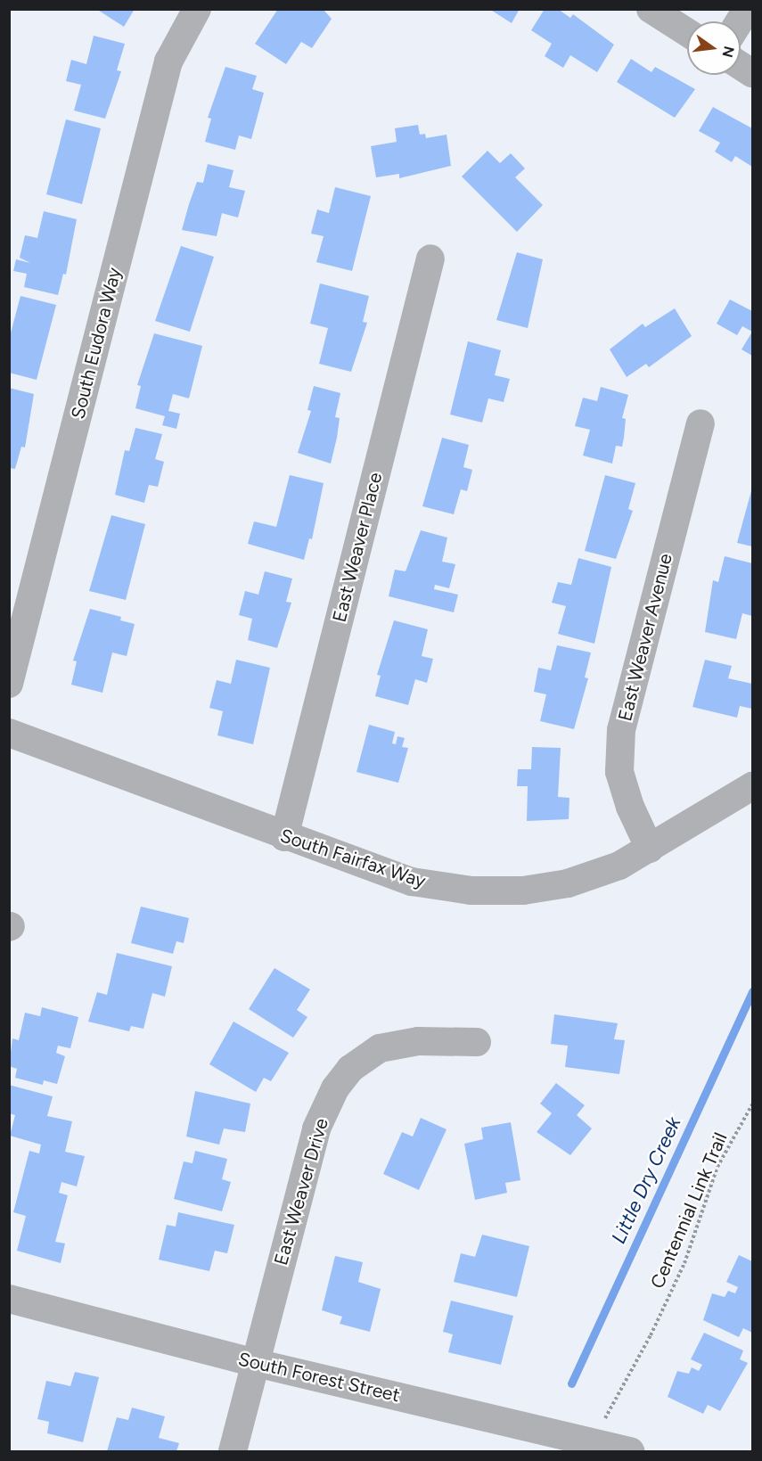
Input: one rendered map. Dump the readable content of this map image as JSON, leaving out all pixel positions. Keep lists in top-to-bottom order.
{
  "streets": {
    "street": [
      "South Eudora Way",
      "East Weaver Place",
      "East Weaver Avenue",
      "South Fairfax Way",
      "East Weaver Drive",
      "South Forest Street"
    ],
    "path": ["Centennial Link Trail"]
  },
  "crossings": [
    ["East Weaver Place", "South Fairfax Way"],
    ["East Weaver Avenue", "South Fairfax Way"],
    ["East Weaver Drive", "South Forest Street"],
    ["Centennial Link Trail", "South Forest Street"]
  ],
  "water": ["Little Dry Creek"],
  "north": "right"
}
